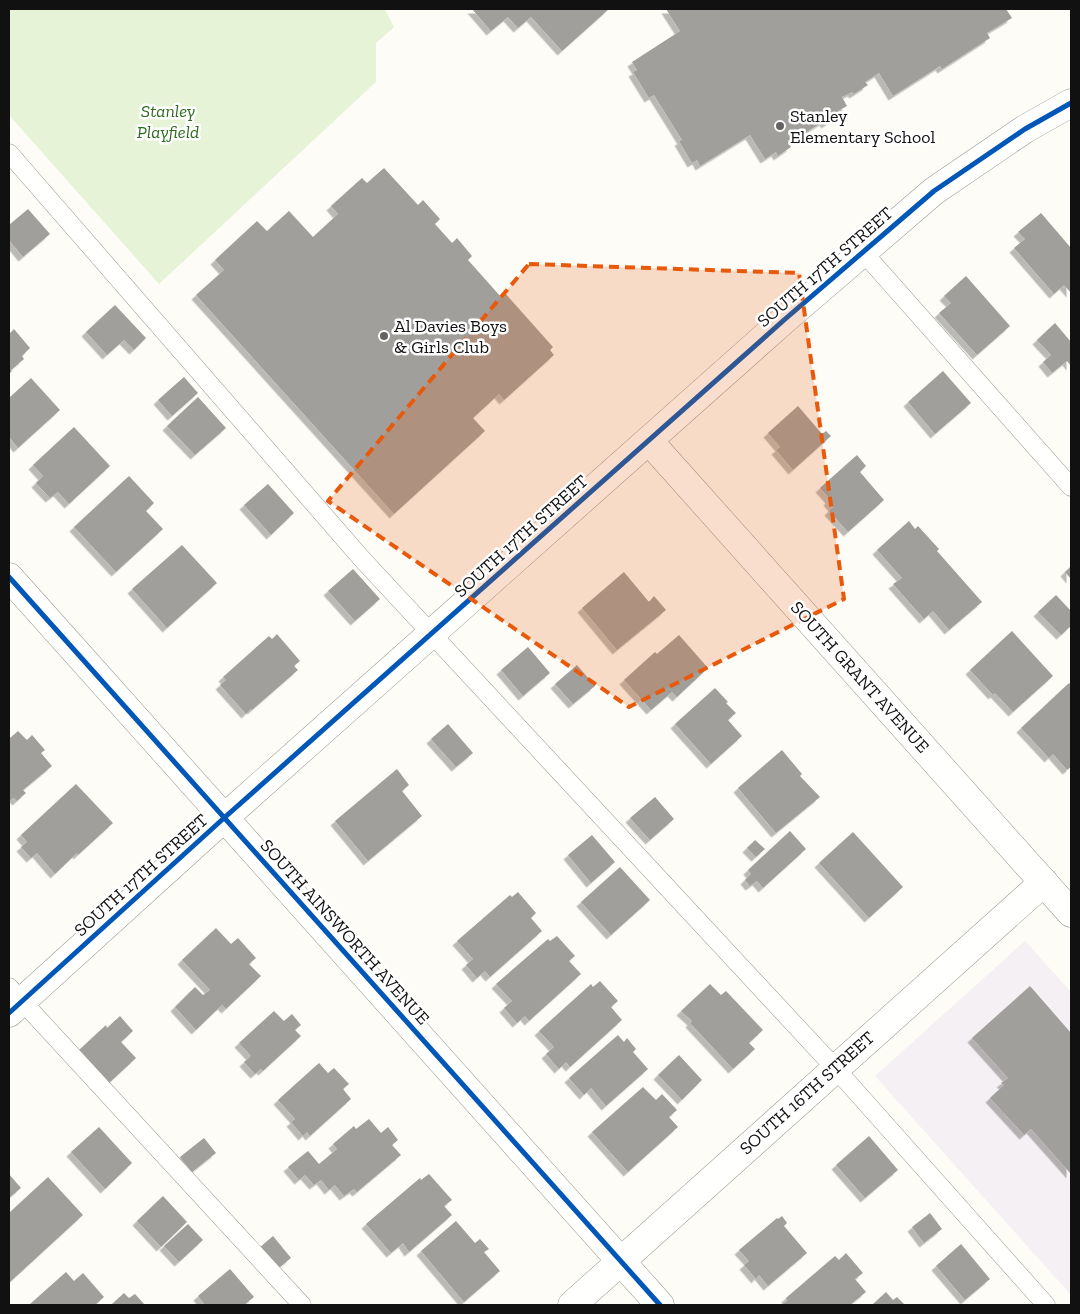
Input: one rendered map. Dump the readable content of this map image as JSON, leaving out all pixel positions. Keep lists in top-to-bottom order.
{
  "streets": {
    "street": [
      "SOUTH 17TH STREET",
      "SOUTH GRANT AVENUE",
      "SOUTH AINSWORTH AVENUE",
      "SOUTH 16TH STREET"
    ]
  },
  "crossings": [
    ["SOUTH 17TH STREET", "SOUTH GRANT AVENUE"],
    ["SOUTH 17TH STREET", "SOUTH AINSWORTH AVENUE"],
    ["SOUTH GRANT AVENUE", "SOUTH 16TH STREET"],
    ["SOUTH AINSWORTH AVENUE", "SOUTH 16TH STREET"]
  ],
  "parks": ["Stanley Playfield"],
  "places": ["Stanley Elementary School", "Al Davies Boys & Girls Club"]
}
